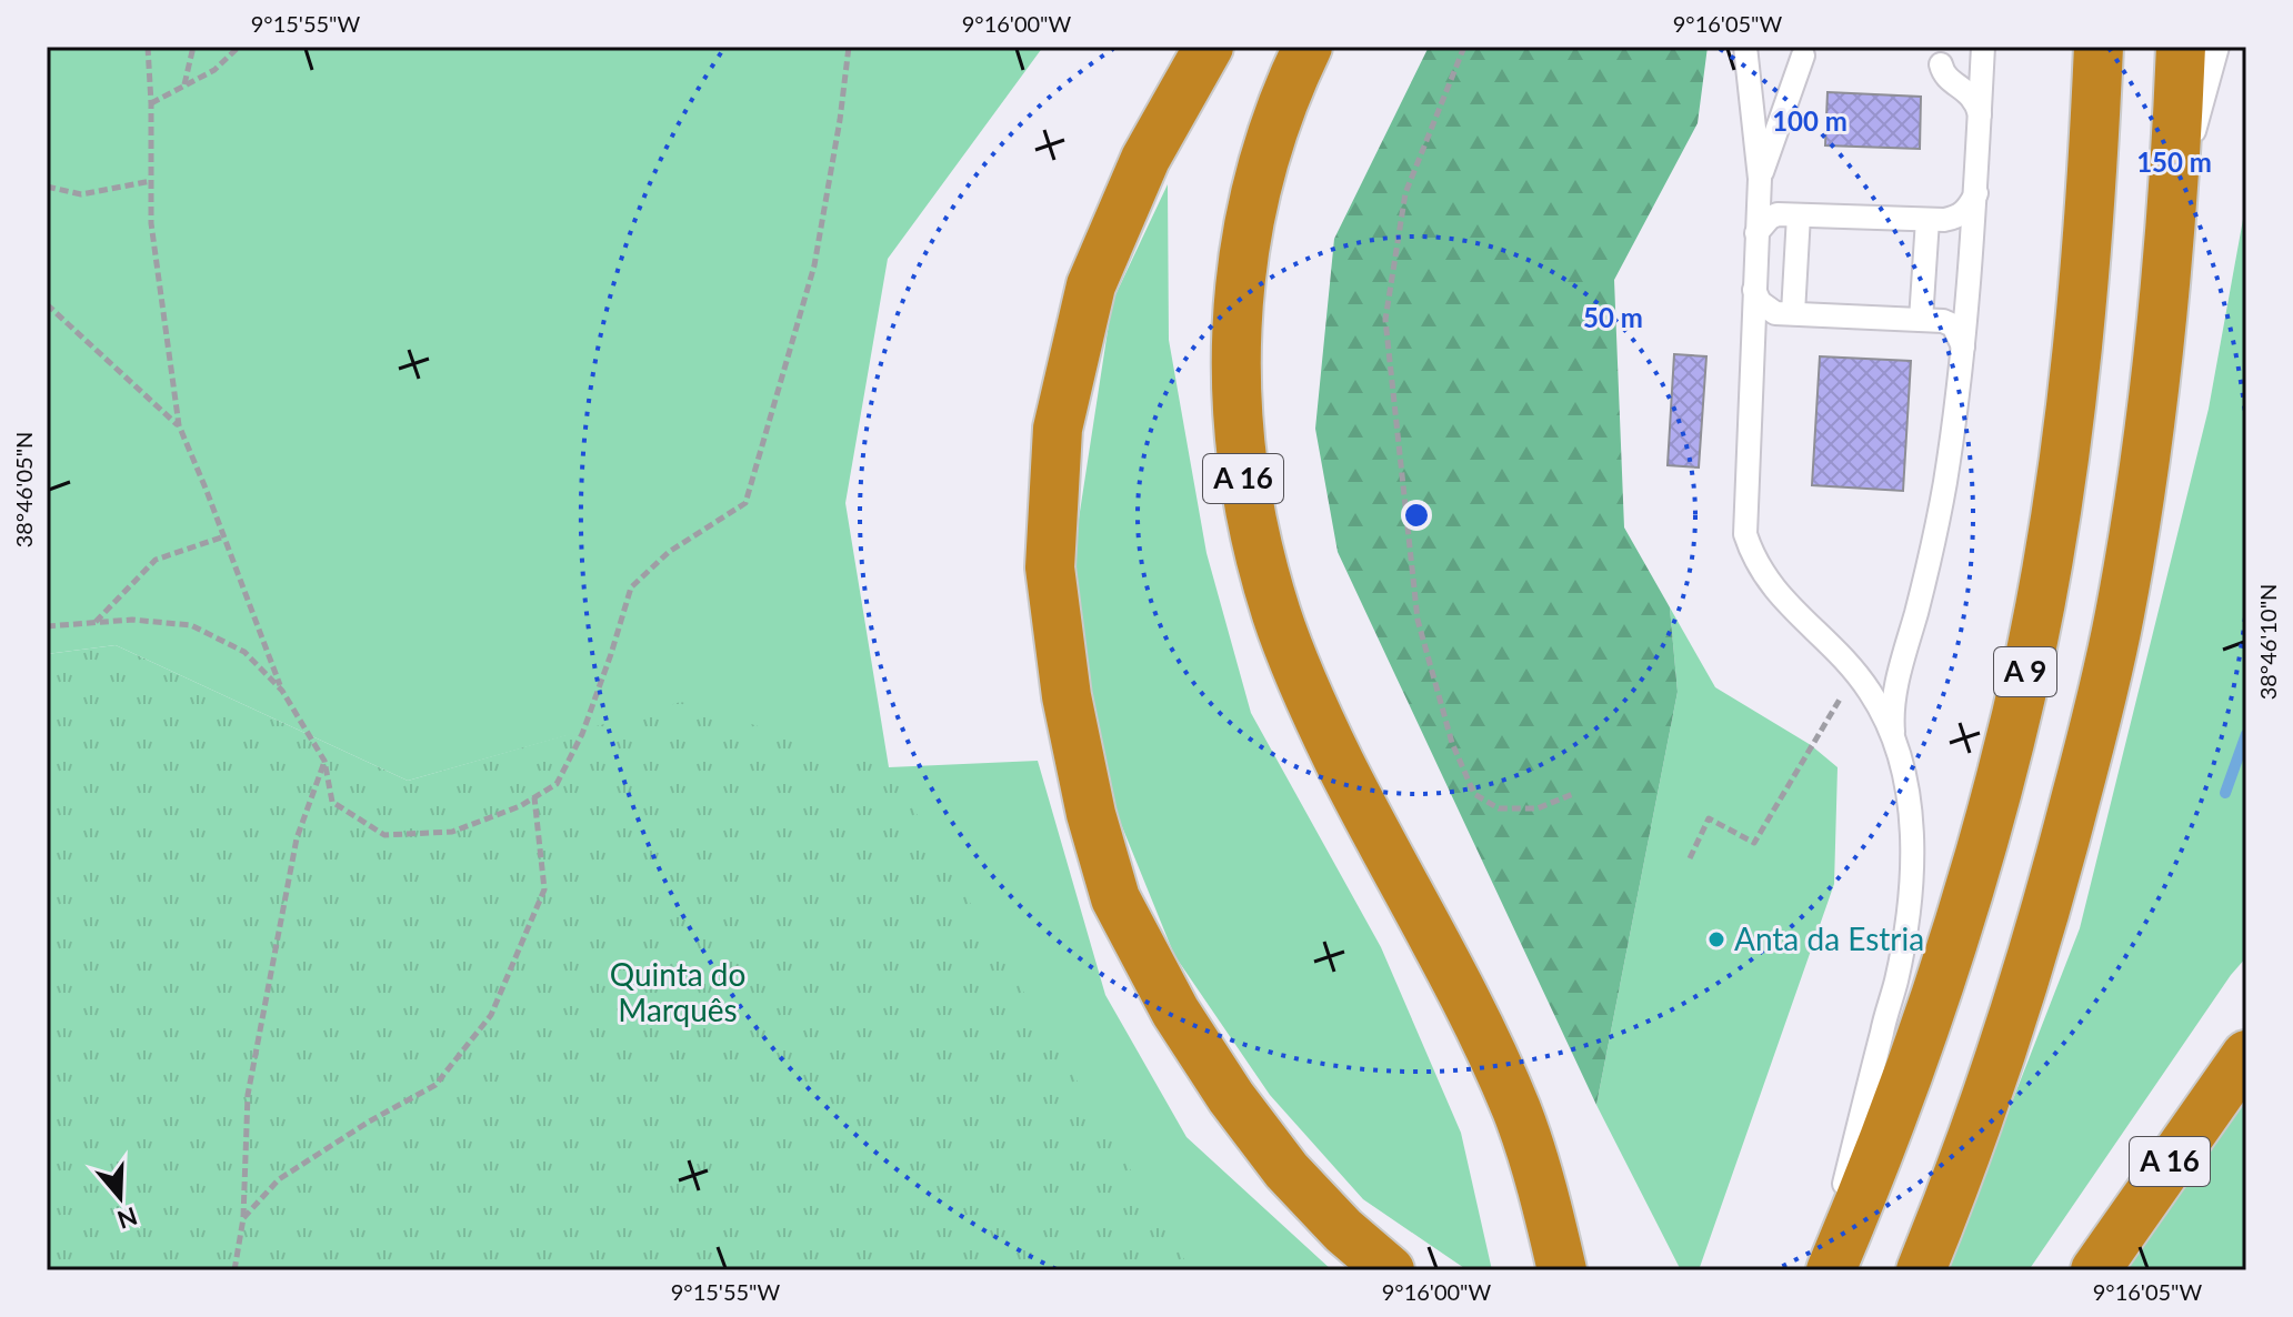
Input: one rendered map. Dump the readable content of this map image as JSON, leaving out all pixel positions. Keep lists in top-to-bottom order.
{
  "streets": {
    "highway": ["A 16", "A 9"]
  },
  "parks": ["Quinta do Marquês"],
  "places": ["Anta da Estria"],
  "north": "bottom",
  "coordinates": [
    "9°15'55\"W",
    "9°16'00\"W",
    "9°16'05\"W",
    "38°46'05\"N",
    "38°46'10\"N"
  ],
  "rings": ["100 m", "150 m", "50 m"]
}
